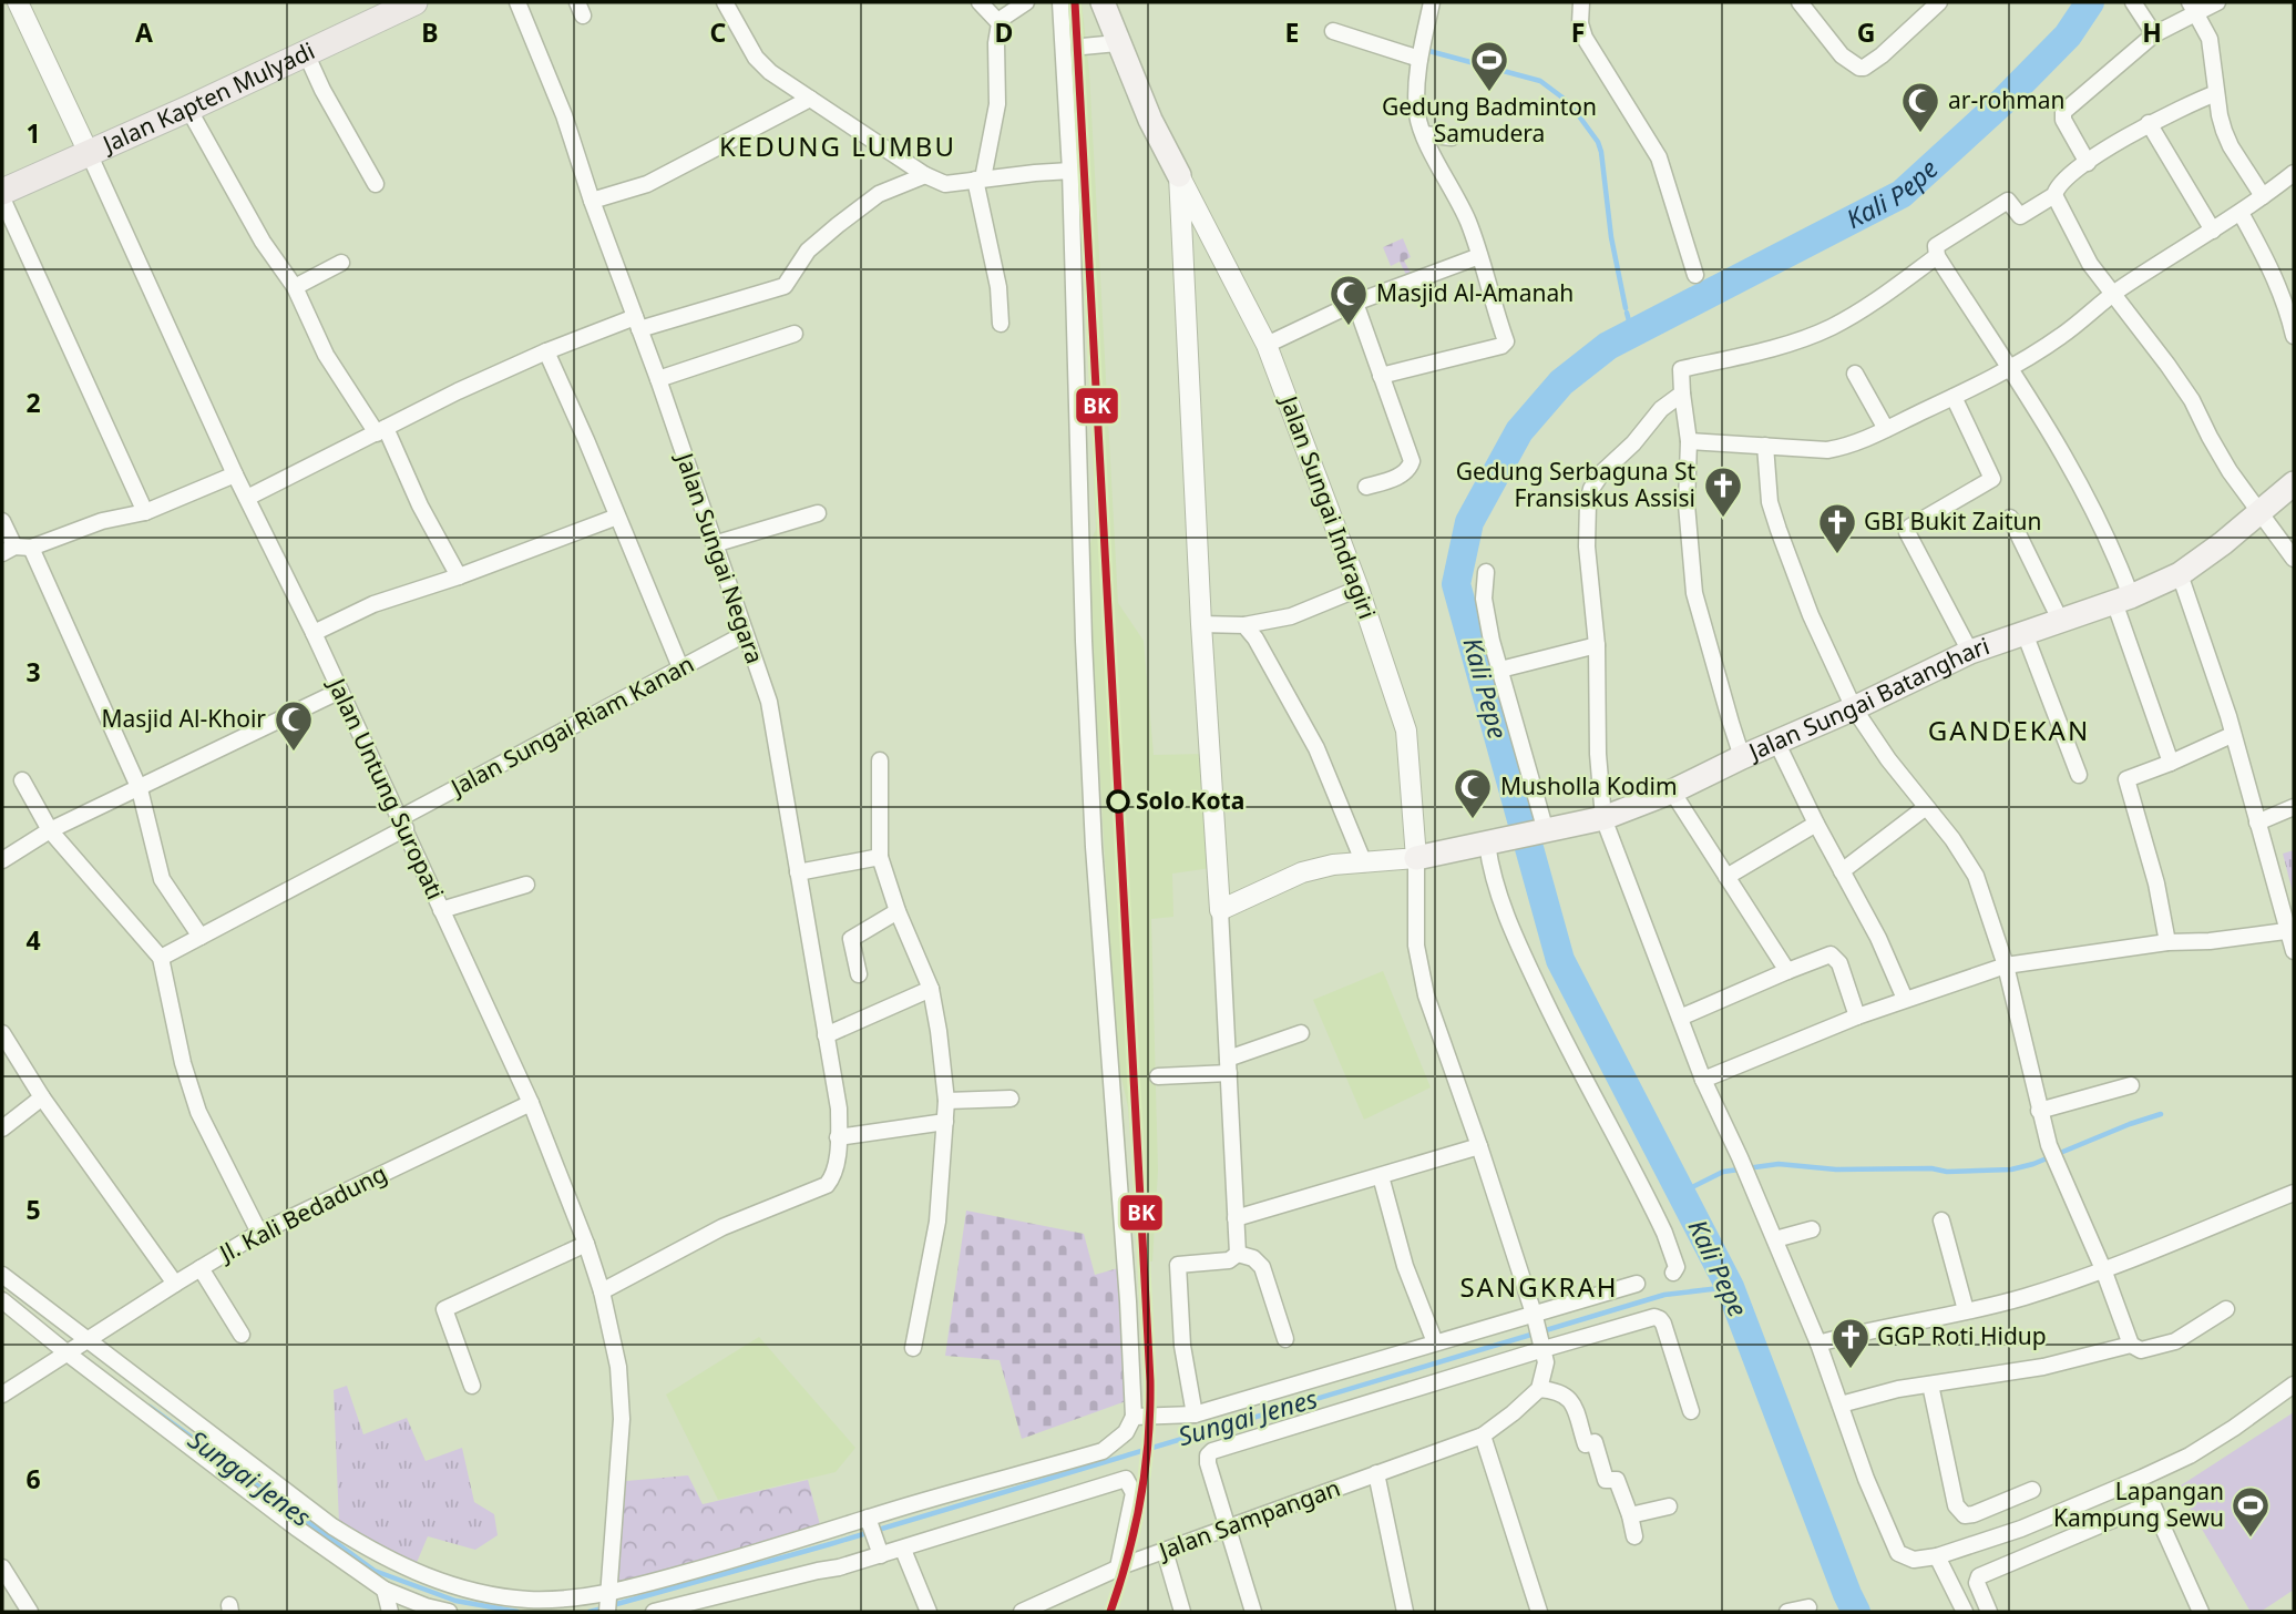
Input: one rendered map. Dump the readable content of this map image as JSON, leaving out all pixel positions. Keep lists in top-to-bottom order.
{
  "streets": {
    "main road": ["Jalan Kapten Mulyadi", "Jalan Sungai Batanghari"],
    "street": [
      "Jalan Sungai Indragiri",
      "Jalan Sungai Negara",
      "Jalan Sungai Riam Kanan",
      "Jalan Untung Suropati",
      "Jl. Kali Bedadung",
      "Jalan Sampangan"
    ]
  },
  "crossings": [
    ["Jalan Kapten Mulyadi", "Jalan Untung Suropati"],
    ["Jalan Sungai Indragiri", "Jalan Sungai Batanghari"],
    ["Jalan Sungai Negara", "Jalan Sungai Riam Kanan"],
    ["Jalan Sungai Negara", "Jalan Untung Suropati"],
    ["Jalan Sungai Riam Kanan", "Jalan Untung Suropati"],
    ["Jalan Untung Suropati", "Jl. Kali Bedadung"]
  ],
  "districts": ["KEDUNG LUMBU", "GANDEKAN", "SANGKRAH"],
  "water": ["Kali Pepe", "Sungai Jenes"],
  "places": {
    "sports": ["Gedung Badminton Samudera", "Lapangan Kampung Sewu"],
    "mosque": [
      "ar-rohman",
      "Masjid Al-Amanah",
      "Masjid Al-Khoir",
      "Musholla Kodim"
    ],
    "church": ["Gedung Serbaguna St Fransiskus Assisi", "GBI Bukit Zaitun", "GGP Roti Hidup"],
    "other": ["Solo Kota"]
  },
  "lines": ["transit line BK"],
  "grid": {
    "columns": [
      "A",
      "B",
      "C",
      "D",
      "E",
      "F",
      "G",
      "H"
    ],
    "rows": [
      "1",
      "2",
      "3",
      "4",
      "5",
      "6"
    ]
  }
}
